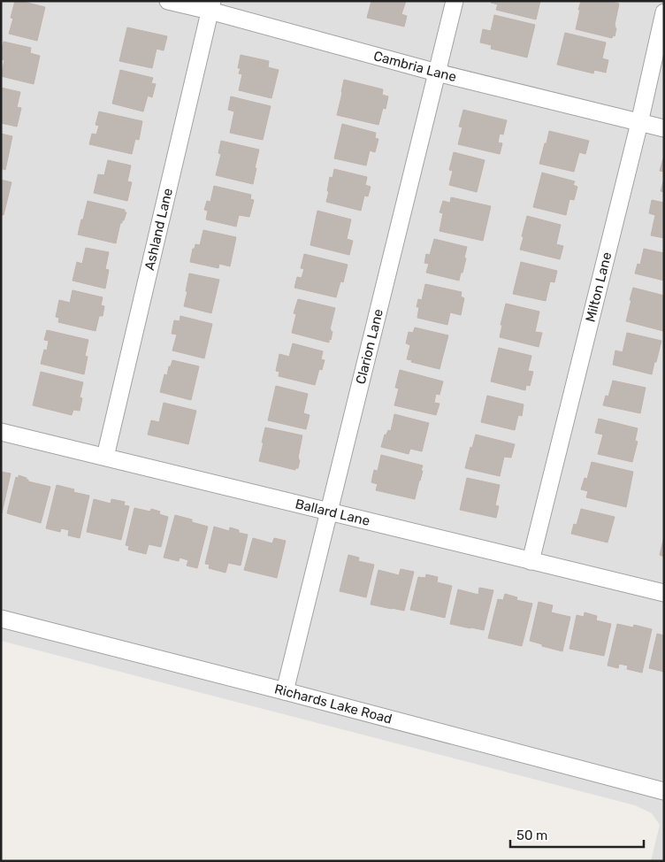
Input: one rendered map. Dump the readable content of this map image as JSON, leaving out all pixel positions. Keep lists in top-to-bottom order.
{
  "streets": {
    "street": [
      "Cambria Lane",
      "Ashland Lane",
      "Milton Lane",
      "Clarion Lane",
      "Ballard Lane",
      "Richards Lake Road"
    ]
  },
  "crossings": [
    ["Cambria Lane", "Ashland Lane"],
    ["Cambria Lane", "Milton Lane"],
    ["Cambria Lane", "Clarion Lane"],
    ["Ashland Lane", "Ballard Lane"],
    ["Milton Lane", "Ballard Lane"],
    ["Clarion Lane", "Ballard Lane"],
    ["Clarion Lane", "Richards Lake Road"]
  ],
  "scale_bar": "50 m"
}
